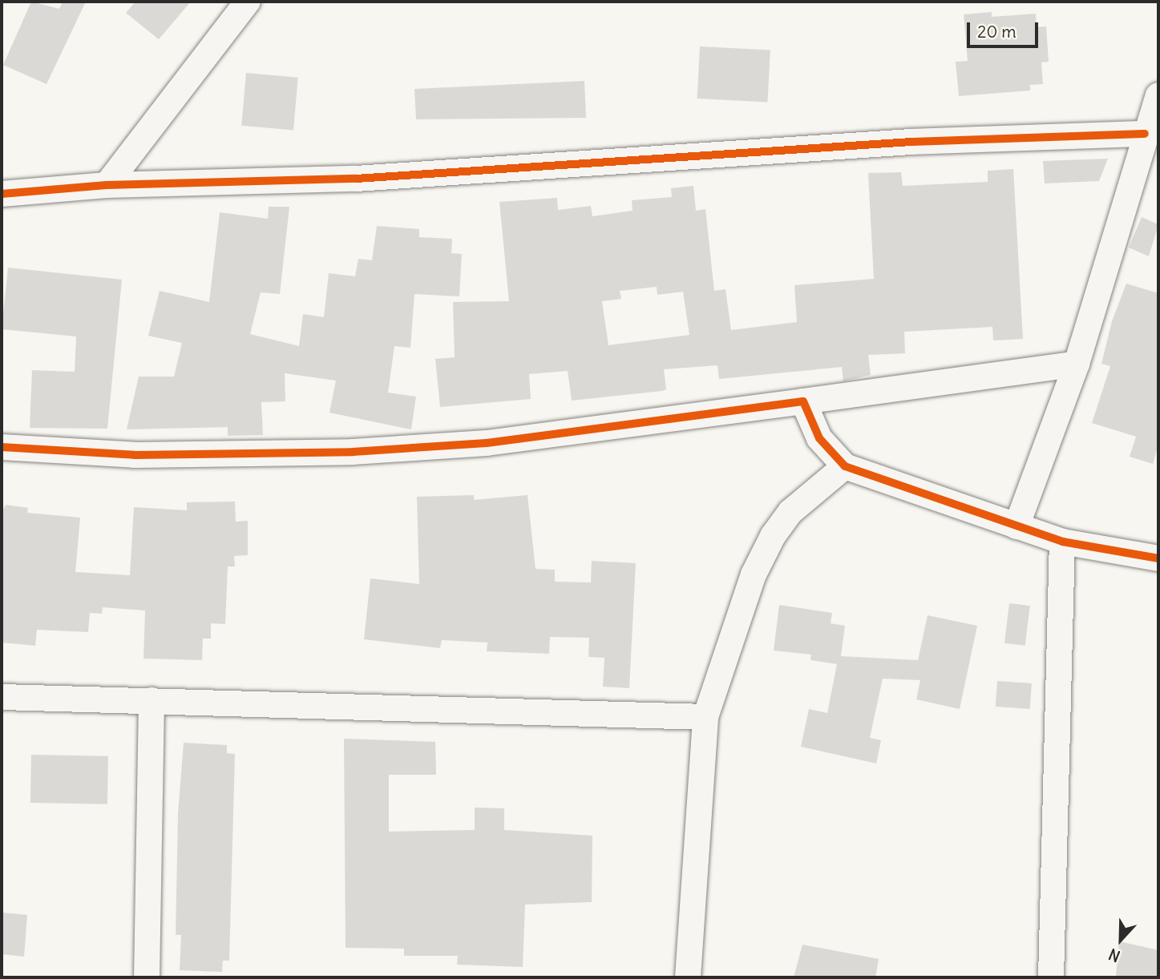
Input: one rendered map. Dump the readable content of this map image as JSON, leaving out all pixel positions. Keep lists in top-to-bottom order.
{
  "scale_bar": "20 m",
  "north": "bottom"
}
